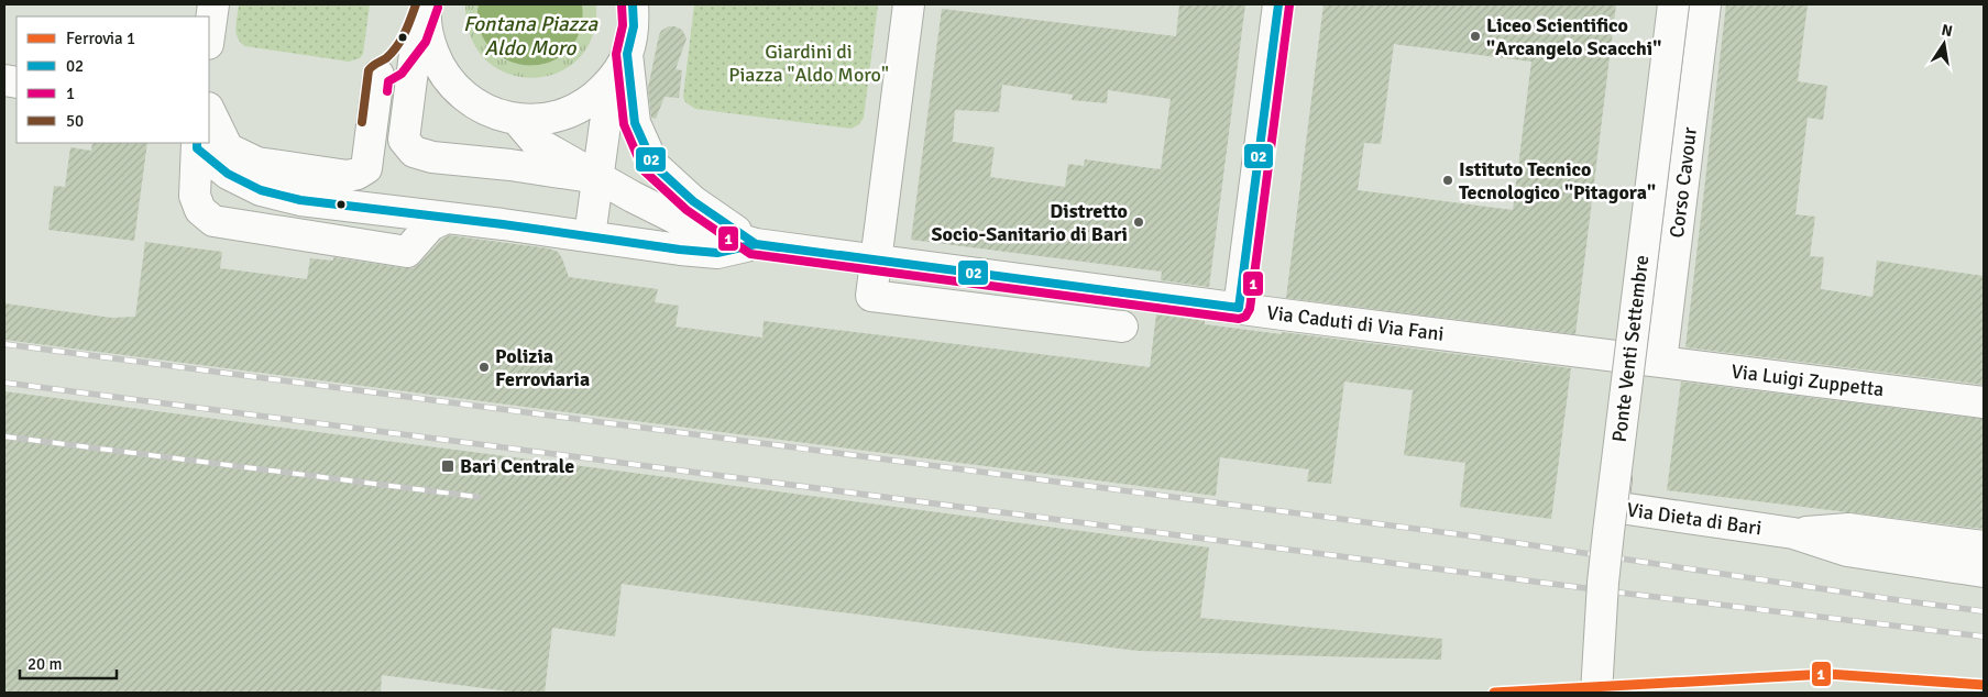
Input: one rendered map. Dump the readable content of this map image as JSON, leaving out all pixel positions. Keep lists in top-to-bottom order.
{
  "streets": {
    "street": [
      "Corso Cavour",
      "Via Caduti di Via Fani",
      "Ponte Venti Settembre",
      "Via Luigi Zuppetta",
      "Via Dieta di Bari"
    ]
  },
  "crossings": [
    ["Corso Cavour", "Via Luigi Zuppetta"],
    ["Via Caduti di Via Fani", "Via Luigi Zuppetta"],
    ["Via Caduti di Via Fani", "Via Dieta di Bari"],
    ["Via Luigi Zuppetta", "Via Dieta di Bari"]
  ],
  "water": ["Fontana Piazza Aldo Moro"],
  "parks": ["Giardini di Piazza \"Aldo Moro\""],
  "places": {
    "other": [
      "Liceo Scientifico \"Arcangelo Scacchi\"",
      "Istituto Tecnico Tecnologico \"Pitagora\"",
      "Distretto Socio-Sanitario di Bari",
      "Polizia Ferroviaria"
    ],
    "transit": ["Bari Centrale"]
  },
  "lines": [
    "transit line 02",
    "transit line 1",
    "transit line 50",
    "rail line 1"
  ],
  "legend": [
    "Ferrovia 1",
    "02",
    "1",
    "50"
  ],
  "scale_bar": "20 m",
  "north": "top"
}
